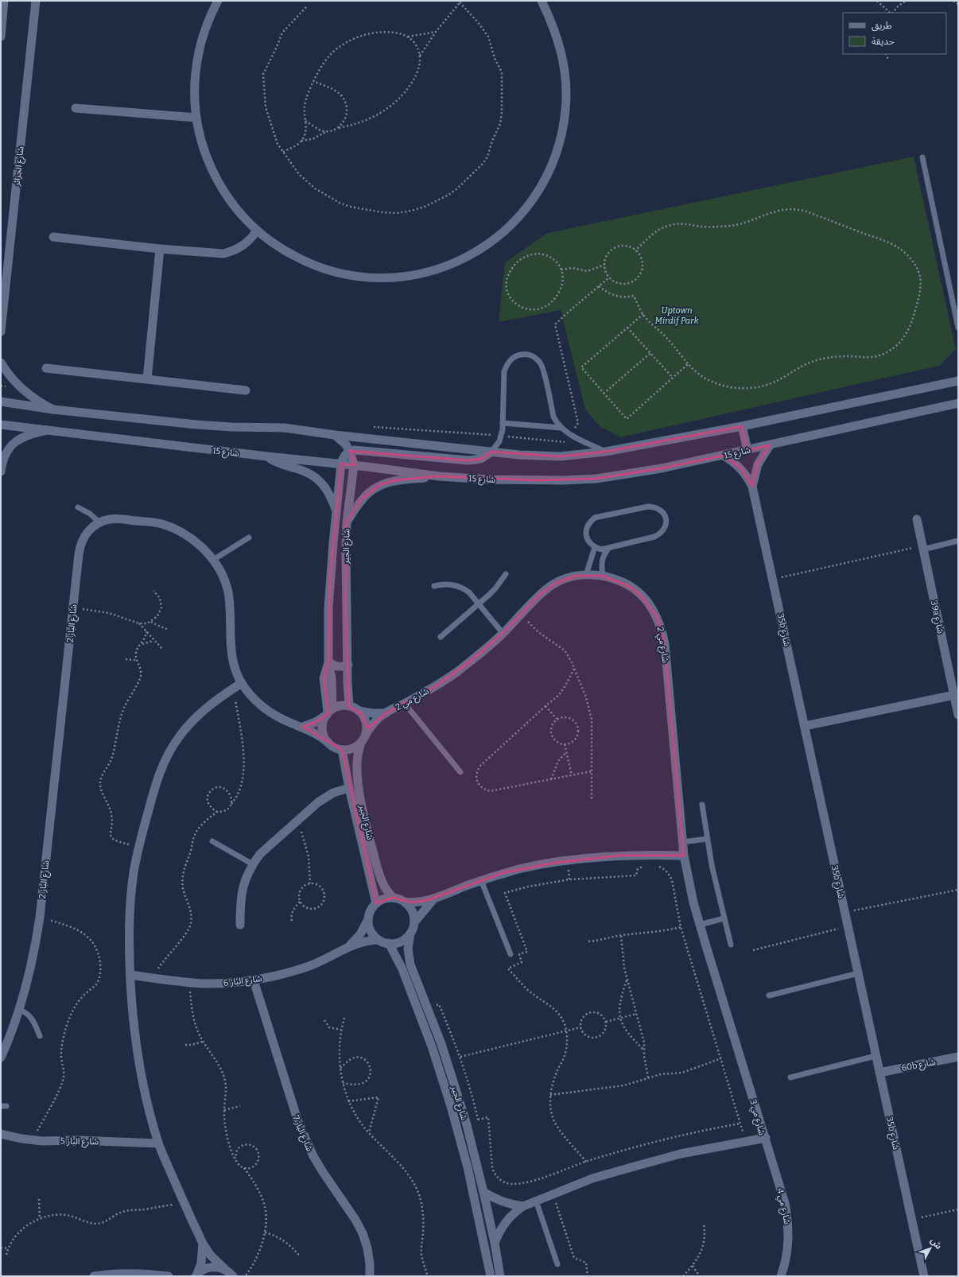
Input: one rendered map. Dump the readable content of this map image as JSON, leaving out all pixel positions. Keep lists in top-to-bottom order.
{
  "streets": {
    "street": [
      "شارع الجزائر",
      "شارع 15",
      "شارع الجير",
      "39a شارع",
      "شارع الباز 2",
      "35b شارع",
      "شارع مي 2",
      "شارع الباز 6",
      "60b شارع",
      "شارع مي 3",
      "شارع الباز 7",
      "شارع الباز 5",
      "شارع مي 4"
    ]
  },
  "crossings": [
    ["شارع 15", "شارع الجير"],
    ["شارع 15", "35b شارع"],
    ["شارع الجير", "شارع الباز 2"],
    ["شارع الجير", "شارع مي 2"],
    ["شارع الجير", "شارع الباز 6"],
    ["شارع الجير", "شارع مي 3"],
    ["شارع الباز 2", "شارع مي 2"],
    ["35b شارع", "60b شارع"],
    ["شارع مي 2", "شارع مي 3"],
    ["شارع الباز 6", "شارع الباز 7"],
    ["شارع مي 3", "شارع مي 4"]
  ],
  "parks": ["Uptown Mirdif Park"],
  "legend": ["طريق", "حديقة"],
  "north": "top right"
}
